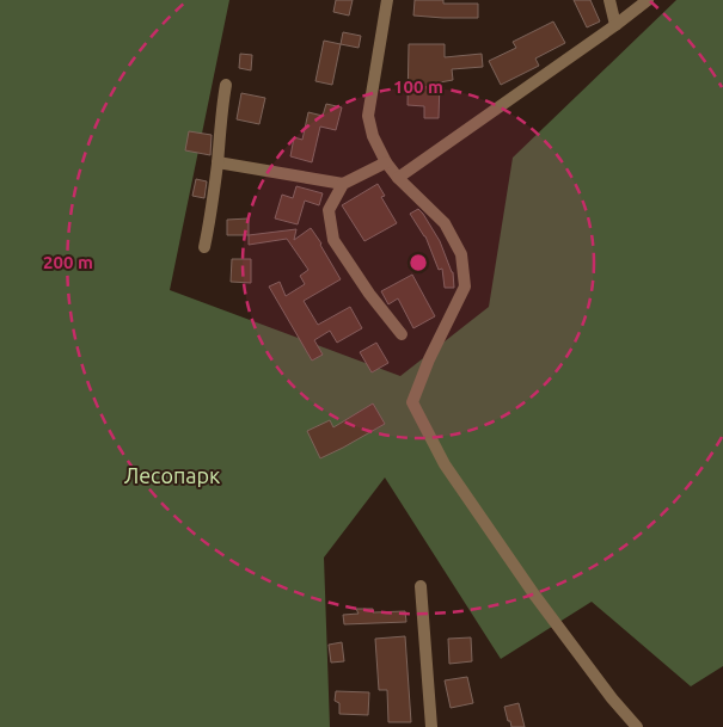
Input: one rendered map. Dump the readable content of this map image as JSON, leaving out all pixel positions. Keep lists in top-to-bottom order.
{
  "parks": ["Лесопарк"],
  "rings": ["100 m", "200 m"]
}
